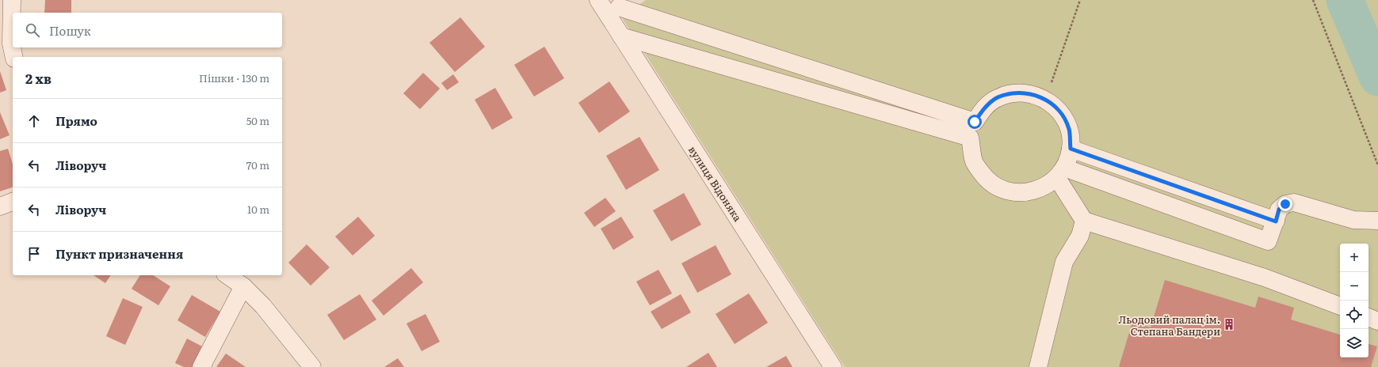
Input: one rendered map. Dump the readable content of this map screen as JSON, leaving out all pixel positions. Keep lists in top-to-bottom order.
{
  "streets": {
    "street": ["вулиця Відоняка"]
  },
  "places": {
    "building": ["Льодовий палац ім. Степана Бандери"]
  },
  "page": {
    "search": "Пошук",
    "heading": ["2 хв", "Пішки · 130 m"],
    "list": [
      ["Прямо", "50 m"],
      ["Ліворуч", "70 m"],
      ["Ліворуч", "10 m"],
      "Пункт призначення"
    ],
    "map_buttons": ["+", "−"]
  }
}
